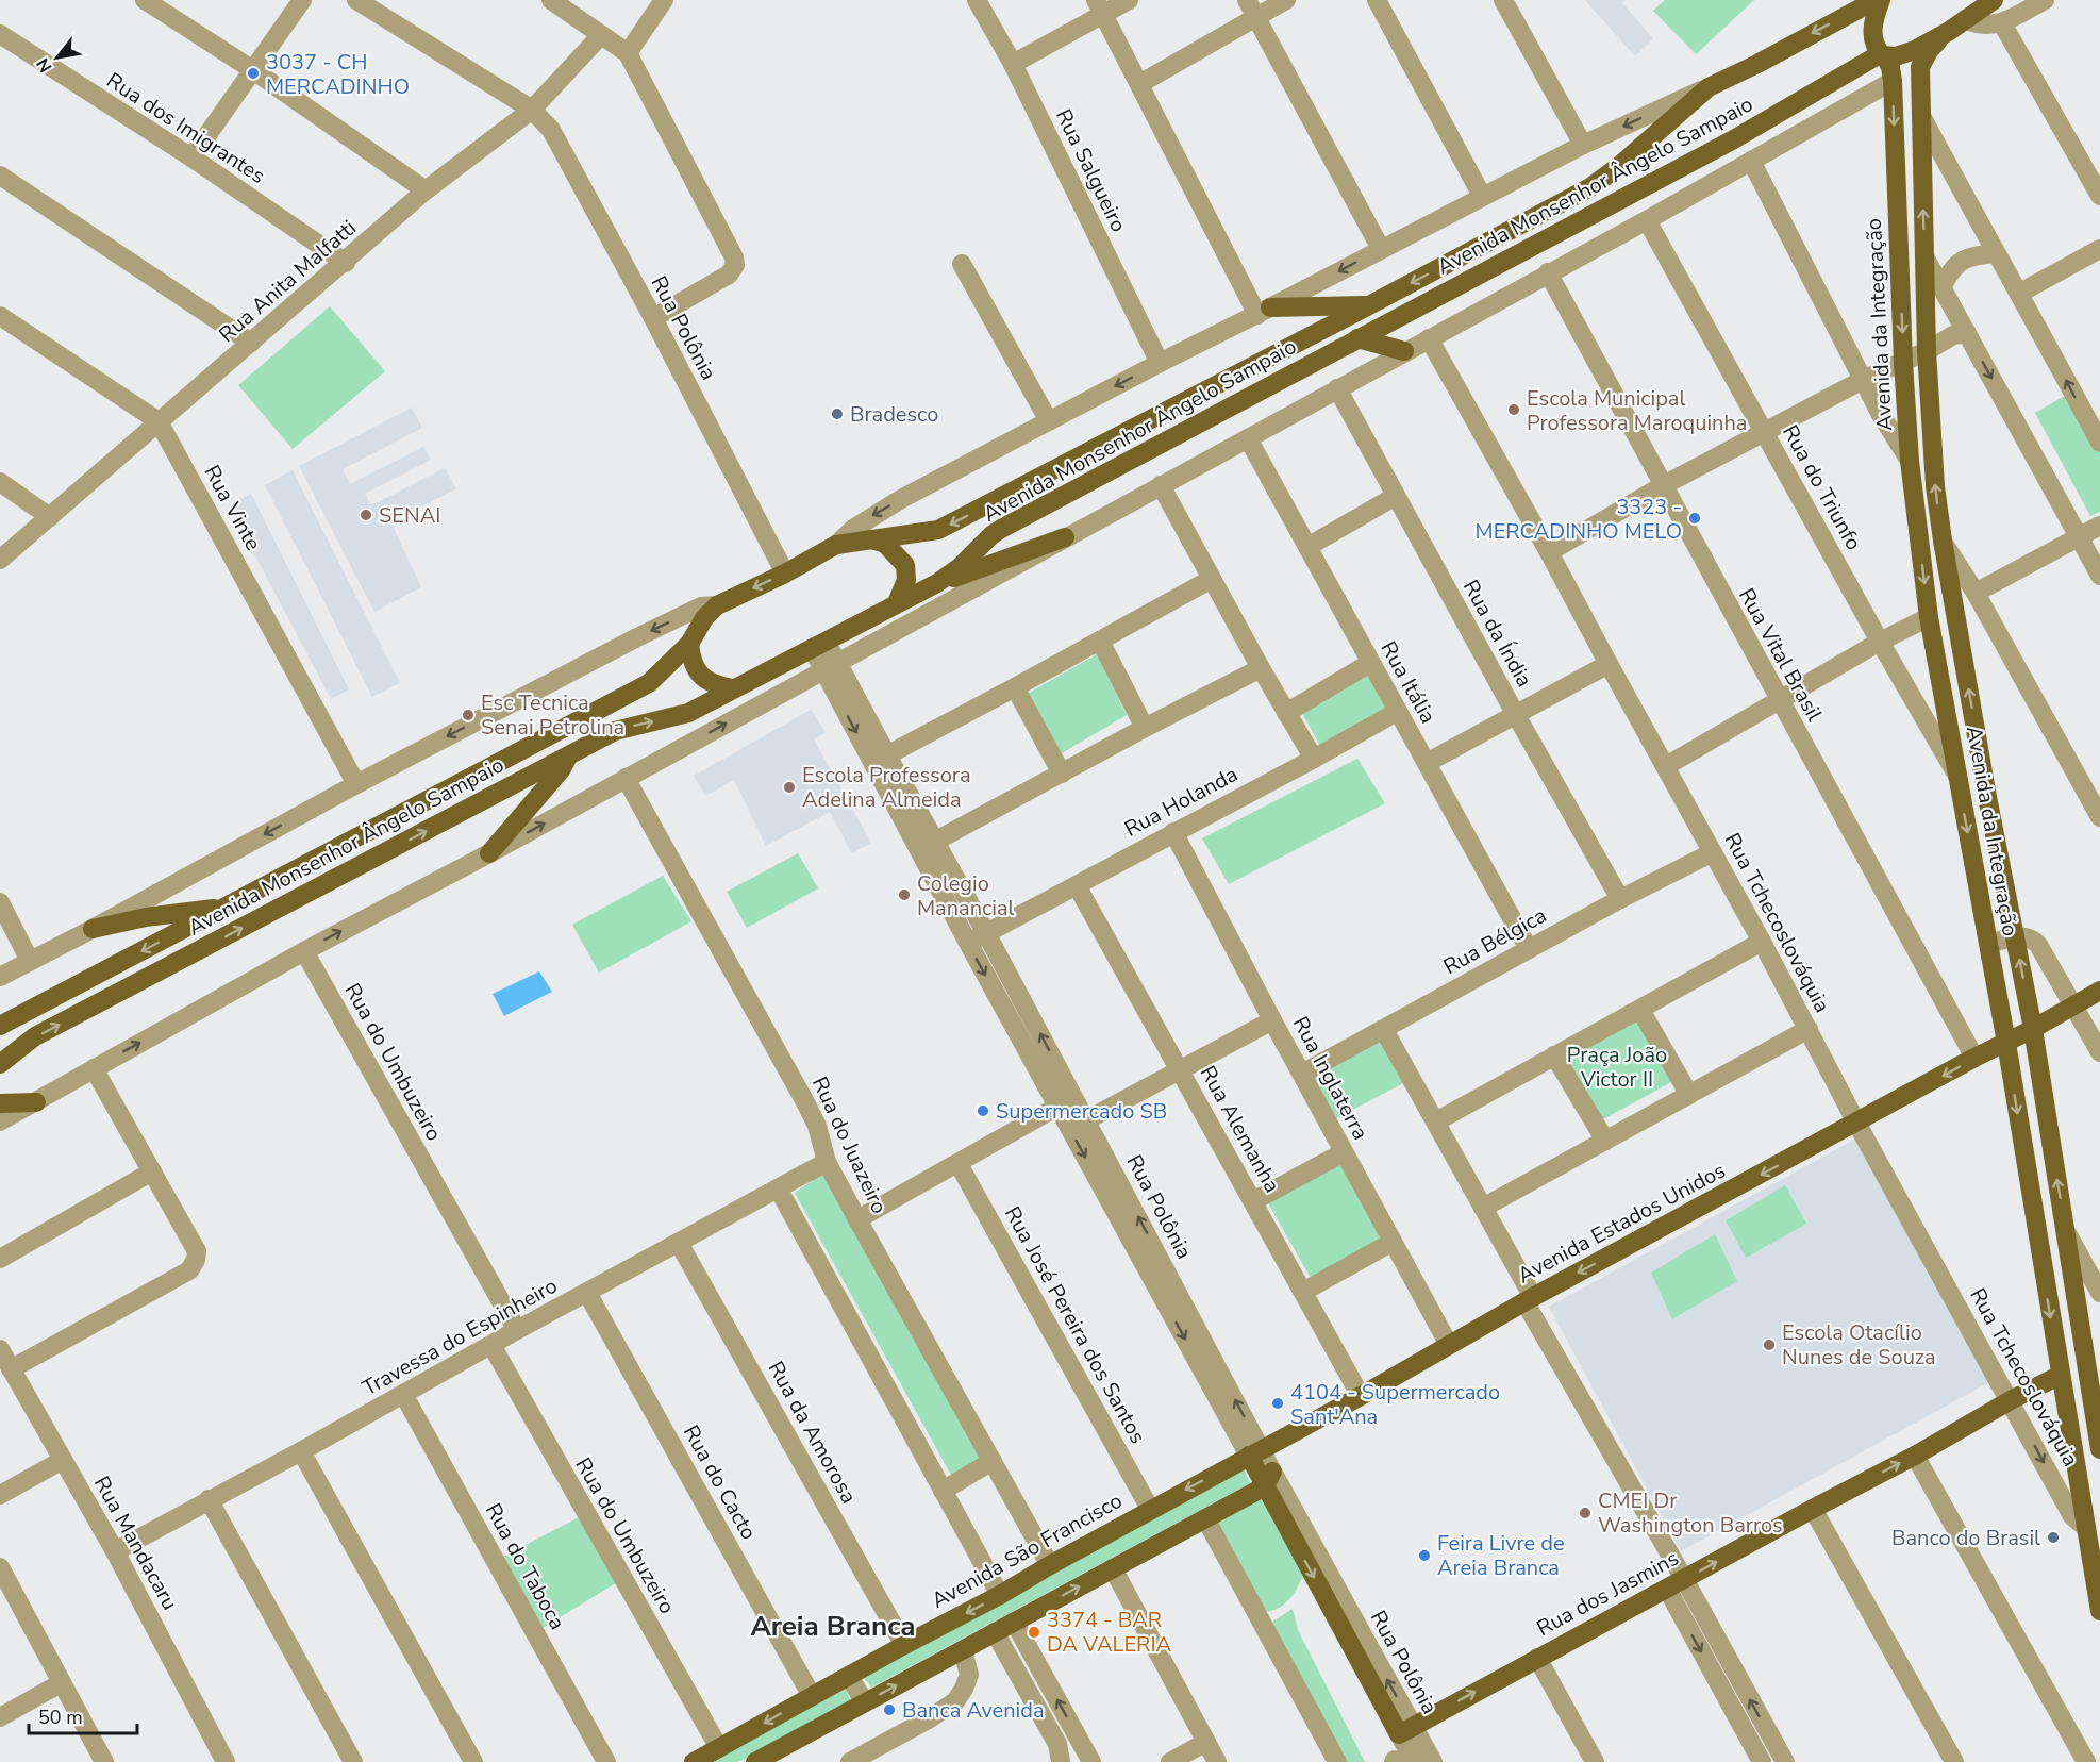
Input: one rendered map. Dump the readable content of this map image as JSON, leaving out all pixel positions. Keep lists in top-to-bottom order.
{
  "streets": {
    "main road": [
      "Avenida Monsenhor Ângelo Sampaio",
      "Avenida da Integração",
      "Rua Polônia",
      "Avenida Estados Unidos",
      "Avenida São Francisco",
      "Rua dos Jasmins"
    ],
    "street": [
      "Rua dos Imigrantes",
      "Rua Salgueiro",
      "Rua Anita Malfatti",
      "Rua do Triunfo",
      "Rua Vinte",
      "Rua da Índia",
      "Rua Vital Brasil",
      "Rua Itália",
      "Rua Holanda",
      "Rua Tchecoslováquia",
      "Rua Bélgica",
      "Rua do Umbuzeiro",
      "Rua Inglaterra",
      "Rua Alemanha",
      "Rua do Juazeiro",
      "Rua José Pereira dos Santos",
      "Travessa do Espinheiro",
      "Rua da Amorosa",
      "Rua do Cacto",
      "Rua Mandacaru",
      "Rua do Taboca"
    ]
  },
  "crossings": [
    ["Rua dos Imigrantes", "Rua Anita Malfatti"],
    ["Rua Salgueiro", "Avenida Monsenhor Ângelo Sampaio"],
    ["Avenida Monsenhor Ângelo Sampaio", "Avenida da Integração"],
    ["Avenida Monsenhor Ângelo Sampaio", "Rua Polônia"],
    ["Avenida Monsenhor Ângelo Sampaio", "Rua Vinte"],
    ["Rua Anita Malfatti", "Rua Polônia"],
    ["Rua Anita Malfatti", "Rua Vinte"],
    ["Avenida da Integração", "Rua do Triunfo"],
    ["Avenida da Integração", "Rua Tchecoslováquia"],
    ["Avenida da Integração", "Avenida Estados Unidos"],
    ["Avenida da Integração", "Rua dos Jasmins"],
    ["Rua Polônia", "Rua Holanda"],
    ["Rua Polônia", "Avenida Estados Unidos"],
    ["Rua Polônia", "Avenida São Francisco"],
    ["Rua Polônia", "Rua dos Jasmins"],
    ["Rua da Índia", "Rua Bélgica"],
    ["Rua Vital Brasil", "Avenida Estados Unidos"],
    ["Rua Itália", "Rua Holanda"],
    ["Rua Itália", "Rua Bélgica"],
    ["Rua Holanda", "Rua Inglaterra"],
    ["Rua Holanda", "Rua Alemanha"],
    ["Rua Tchecoslováquia", "Rua Bélgica"],
    ["Rua Tchecoslováquia", "Avenida Estados Unidos"],
    ["Rua Tchecoslováquia", "Rua dos Jasmins"],
    ["Rua Bélgica", "Rua Inglaterra"],
    ["Rua do Umbuzeiro", "Travessa do Espinheiro"],
    ["Rua do Umbuzeiro", "Avenida São Francisco"],
    ["Rua Inglaterra", "Avenida Estados Unidos"],
    ["Rua Alemanha", "Avenida Estados Unidos"],
    ["Rua do Juazeiro", "Travessa do Espinheiro"],
    ["Rua do Juazeiro", "Avenida São Francisco"],
    ["Avenida Estados Unidos", "Avenida São Francisco"],
    ["Rua José Pereira dos Santos", "Avenida São Francisco"],
    ["Travessa do Espinheiro", "Rua da Amorosa"],
    ["Travessa do Espinheiro", "Rua do Cacto"],
    ["Travessa do Espinheiro", "Rua Mandacaru"],
    ["Travessa do Espinheiro", "Rua do Taboca"],
    ["Rua da Amorosa", "Avenida São Francisco"],
    ["Rua do Cacto", "Avenida São Francisco"]
  ],
  "one_way": ["Avenida Estados Unidos", "Rua dos Jasmins"],
  "districts": ["Areia Branca"],
  "parks": ["Praça João Victor II"],
  "places": [
    "3037 - CH MERCADINHO",
    "Escola Municipal Professora Maroquinha",
    "Bradesco",
    "SENAI",
    "3323 - MERCADINHO MELO",
    "Esc Tecnica Senai Petrolina",
    "Escola Professora Adelina Almeida",
    "Colegio Manancial",
    "Supermercado SB",
    "Escola Otacílio Nunes de Souza",
    "4104 - Supermercado Sant'Ana",
    "CMEI Dr Washington Barros",
    "Banco do Brasil",
    "Feira Livre de Areia Branca",
    "3374 - BAR DA VALERIA",
    "Banca Avenida"
  ],
  "scale_bar": "50 m",
  "north": "bottom left"
}
